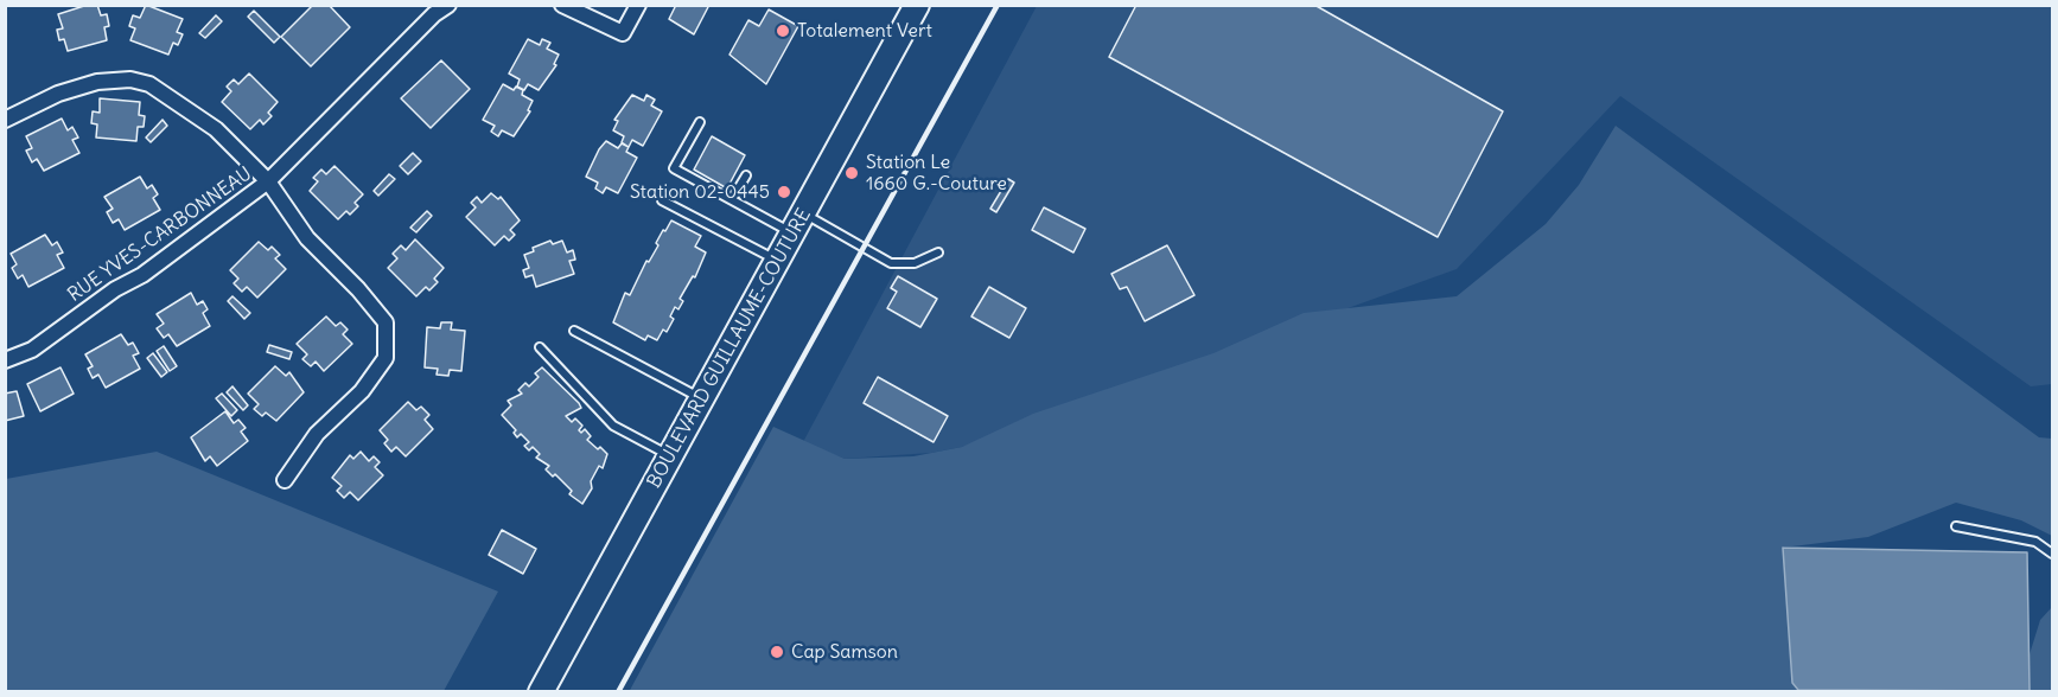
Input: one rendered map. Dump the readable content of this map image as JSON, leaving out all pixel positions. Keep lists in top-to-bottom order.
{
  "streets": {
    "main road": ["BOULEVARD GUILLAUME-COUTURE"],
    "street": ["RUE YVES-CARBONNEAU"]
  },
  "places": [
    "Totalement Vert",
    "Station Le 1660 G.-Couture",
    "Station 02-0445",
    "Cap Samson"
  ]
}
